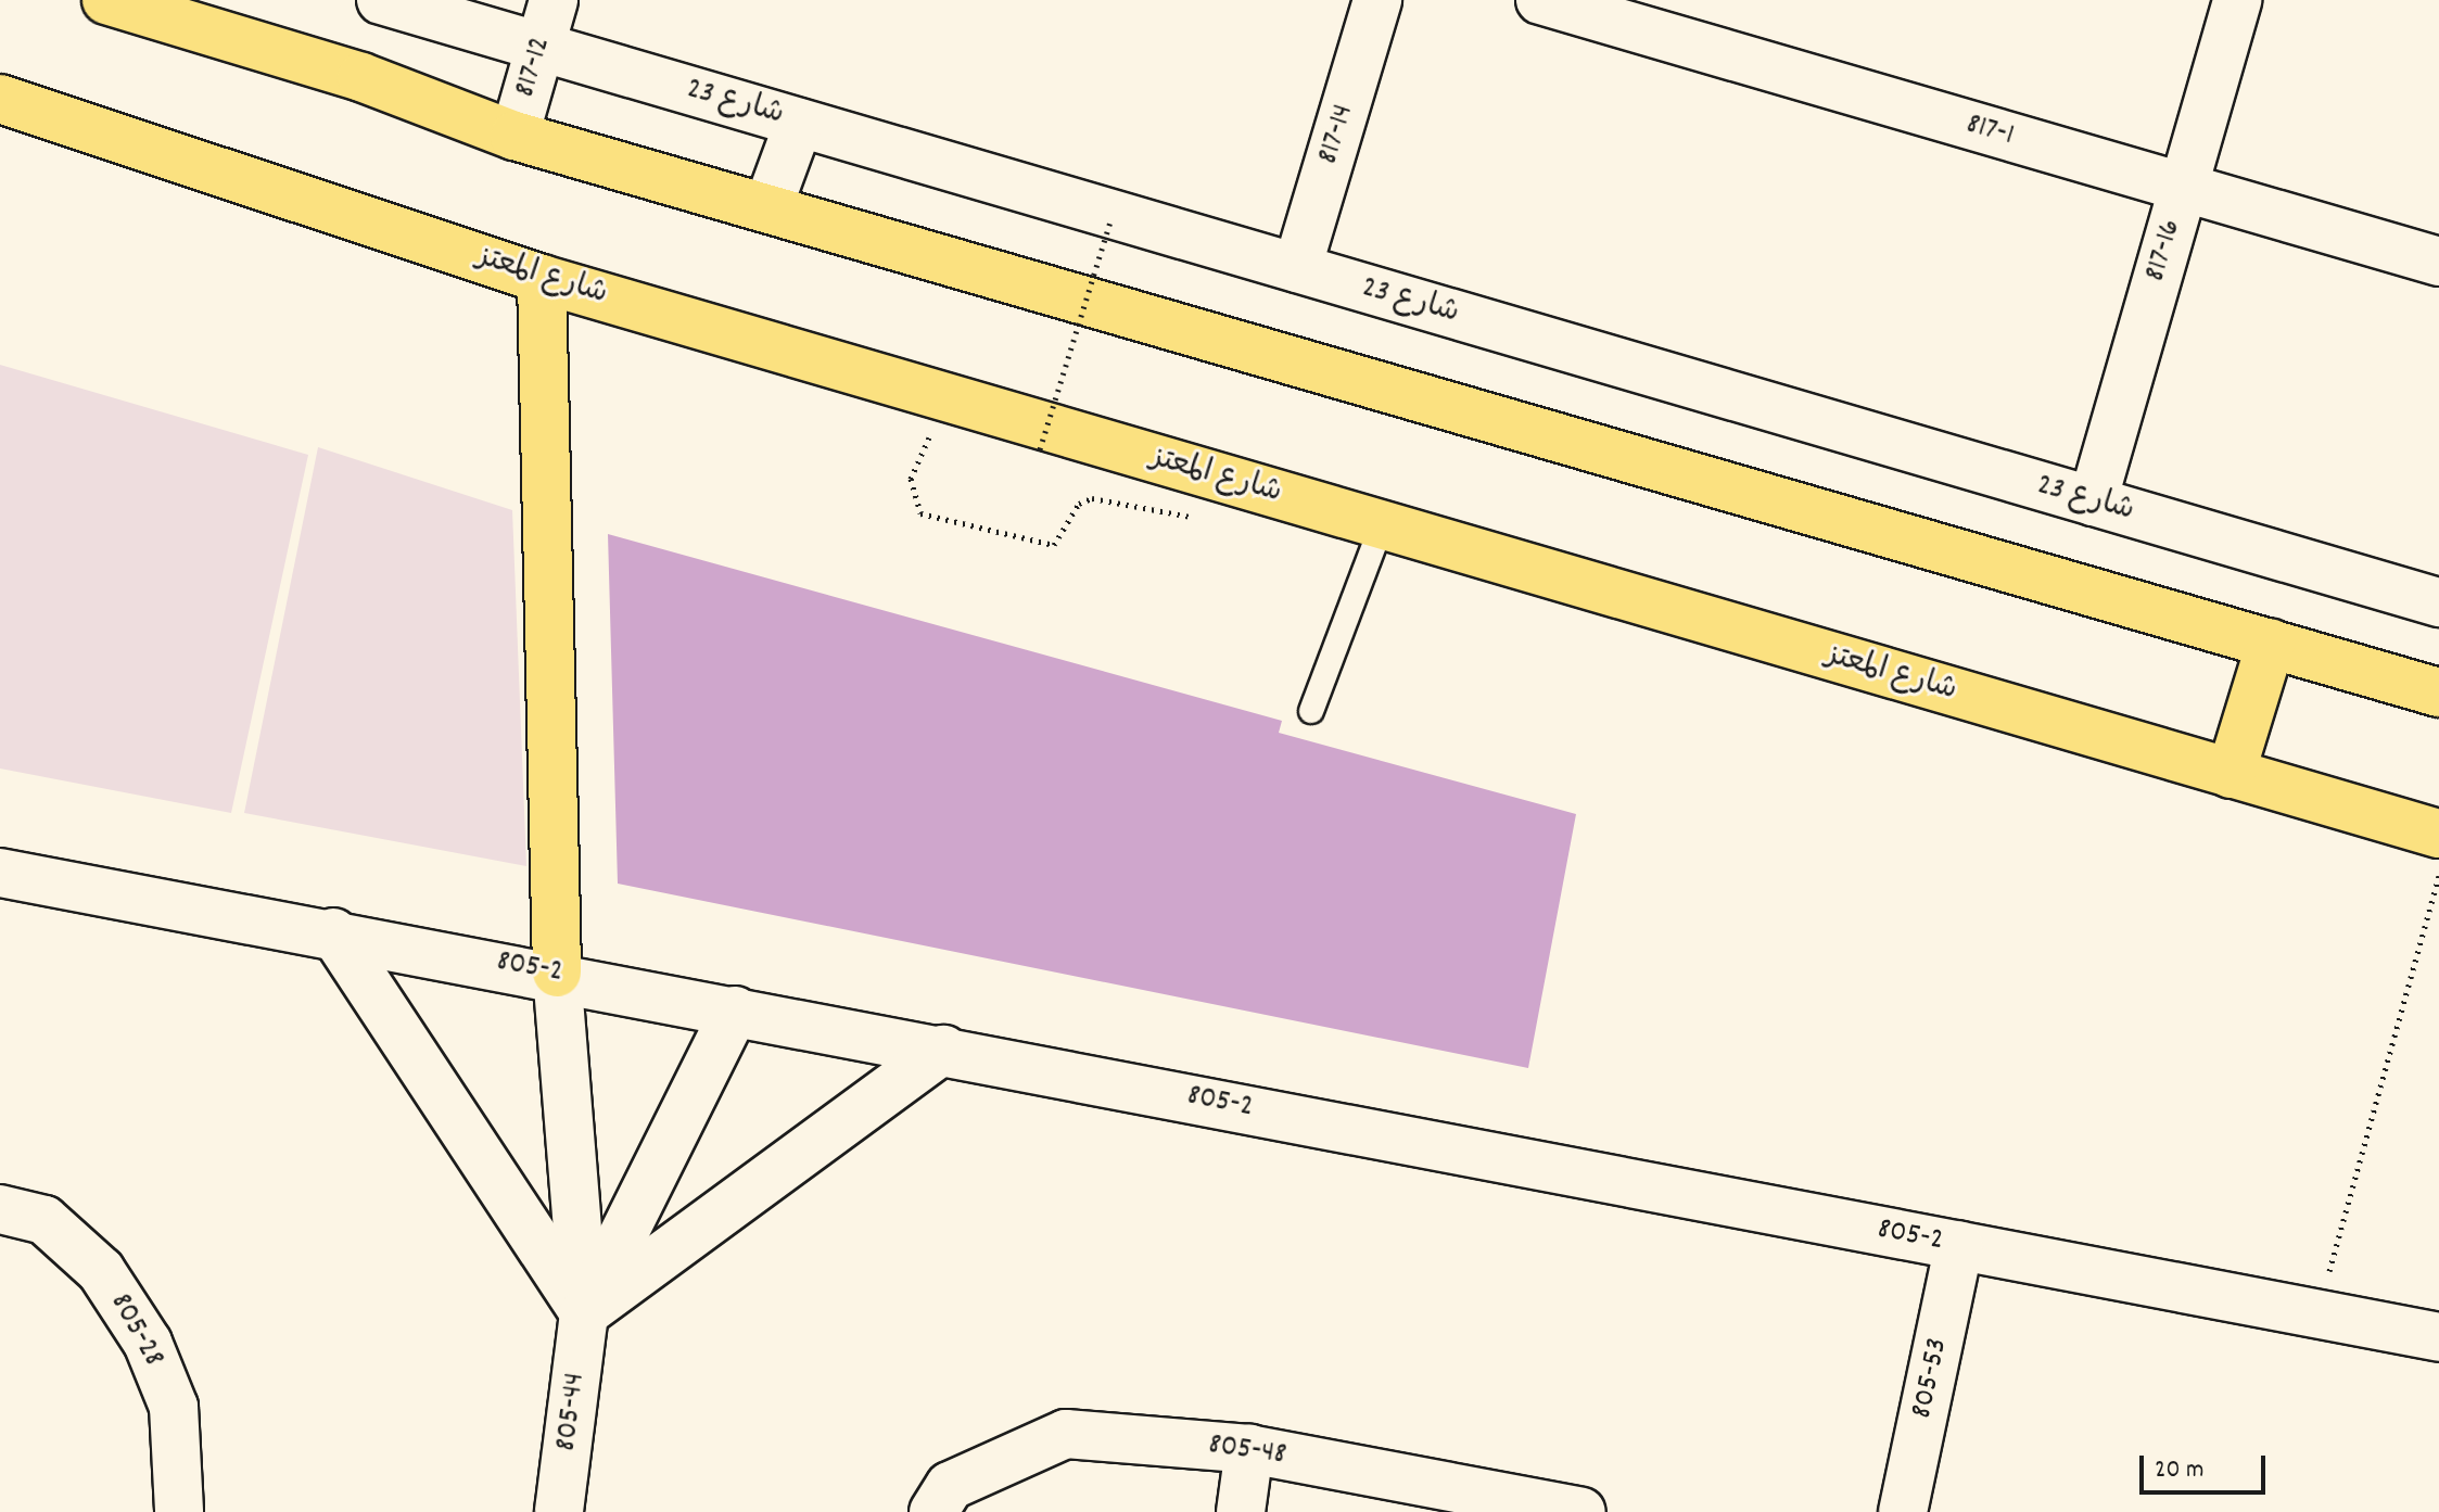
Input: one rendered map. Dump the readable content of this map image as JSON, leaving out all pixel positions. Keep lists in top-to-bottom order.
{
  "streets": {
    "main road": ["شارع المعتز"],
    "street": [
      "817-12",
      "شارع 23",
      "817-1",
      "817-14",
      "817-16",
      "805-2",
      "805-28",
      "805-53",
      "805-44",
      "805-48"
    ]
  },
  "crossings": [
    ["817-12", "شارع 23"],
    ["شارع 23", "817-14"],
    ["شارع 23", "817-16"],
    ["817-1", "817-16"],
    ["805-2", "805-53"]
  ],
  "scale_bar": "20 m"
}
